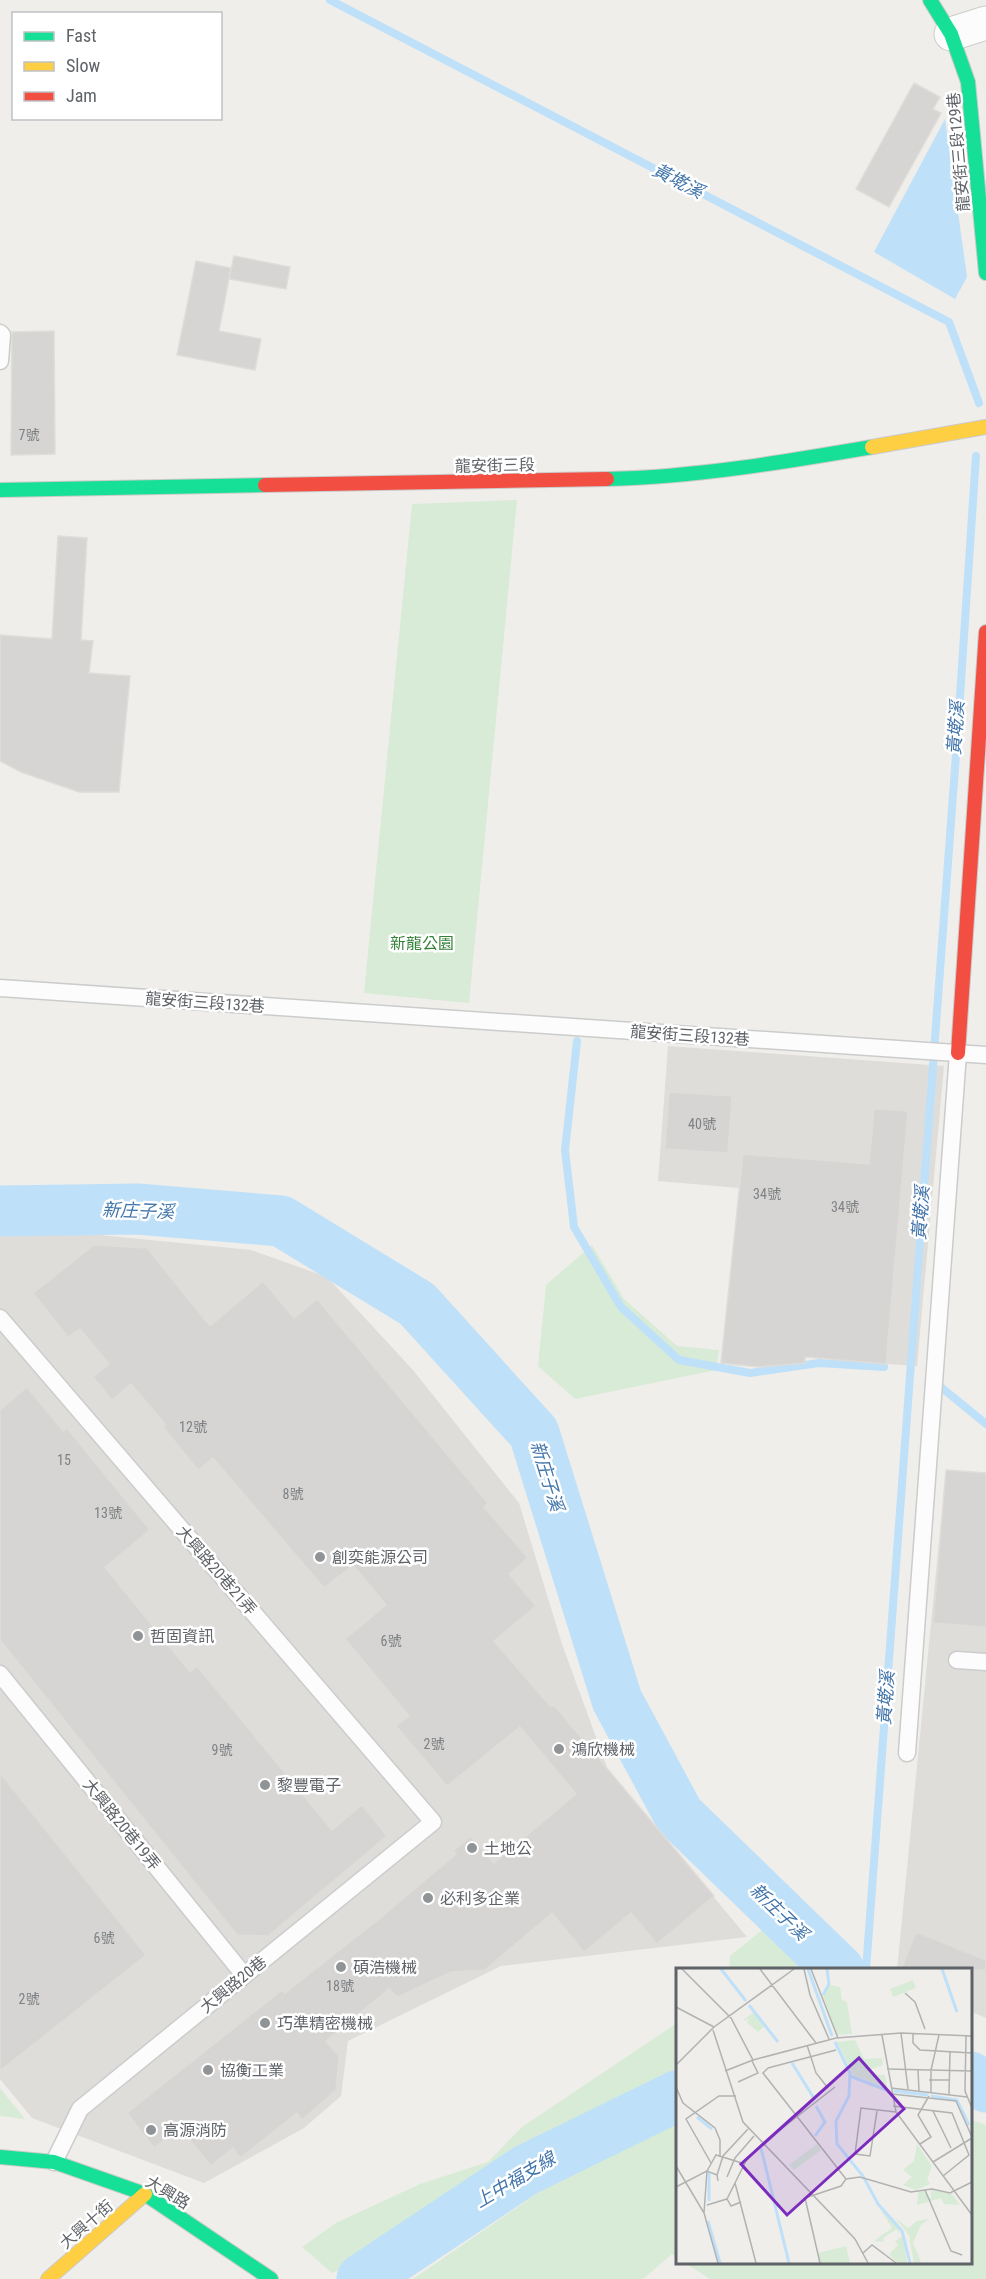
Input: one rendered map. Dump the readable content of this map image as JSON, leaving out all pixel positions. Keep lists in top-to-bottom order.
{
  "streets": {
    "street": [
      "龍安街三段129巷",
      "龍安街三段",
      "大興路",
      "大興十街"
    ],
    "lane": [
      "龍安街三段132巷",
      "大興路20巷21弄",
      "大興路20巷19弄",
      "大興路20巷"
    ]
  },
  "crossings": [
    ["大興路20巷21弄", "大興路20巷"],
    ["大興路20巷19弄", "大興路20巷"],
    ["大興路20巷", "大興路"],
    ["大興路", "大興十街"]
  ],
  "water": ["黃墘溪", "新庄子溪", "上中福支線"],
  "parks": ["新龍公園"],
  "places": [
    "創奕能源公司",
    "哲固資訊",
    "鴻欣機械",
    "黎豐電子",
    "土地公",
    "必利多企業",
    "碩浩機械",
    "巧準精密機械",
    "協衡工業",
    "高源消防"
  ],
  "house_numbers": [
    "7號",
    "40號",
    "34號",
    "34號",
    "12號",
    "15",
    "8號",
    "13號",
    "6號",
    "2號",
    "9號",
    "6號",
    "18號",
    "2號"
  ],
  "legend": ["Fast", "Slow", "Jam"]
}
